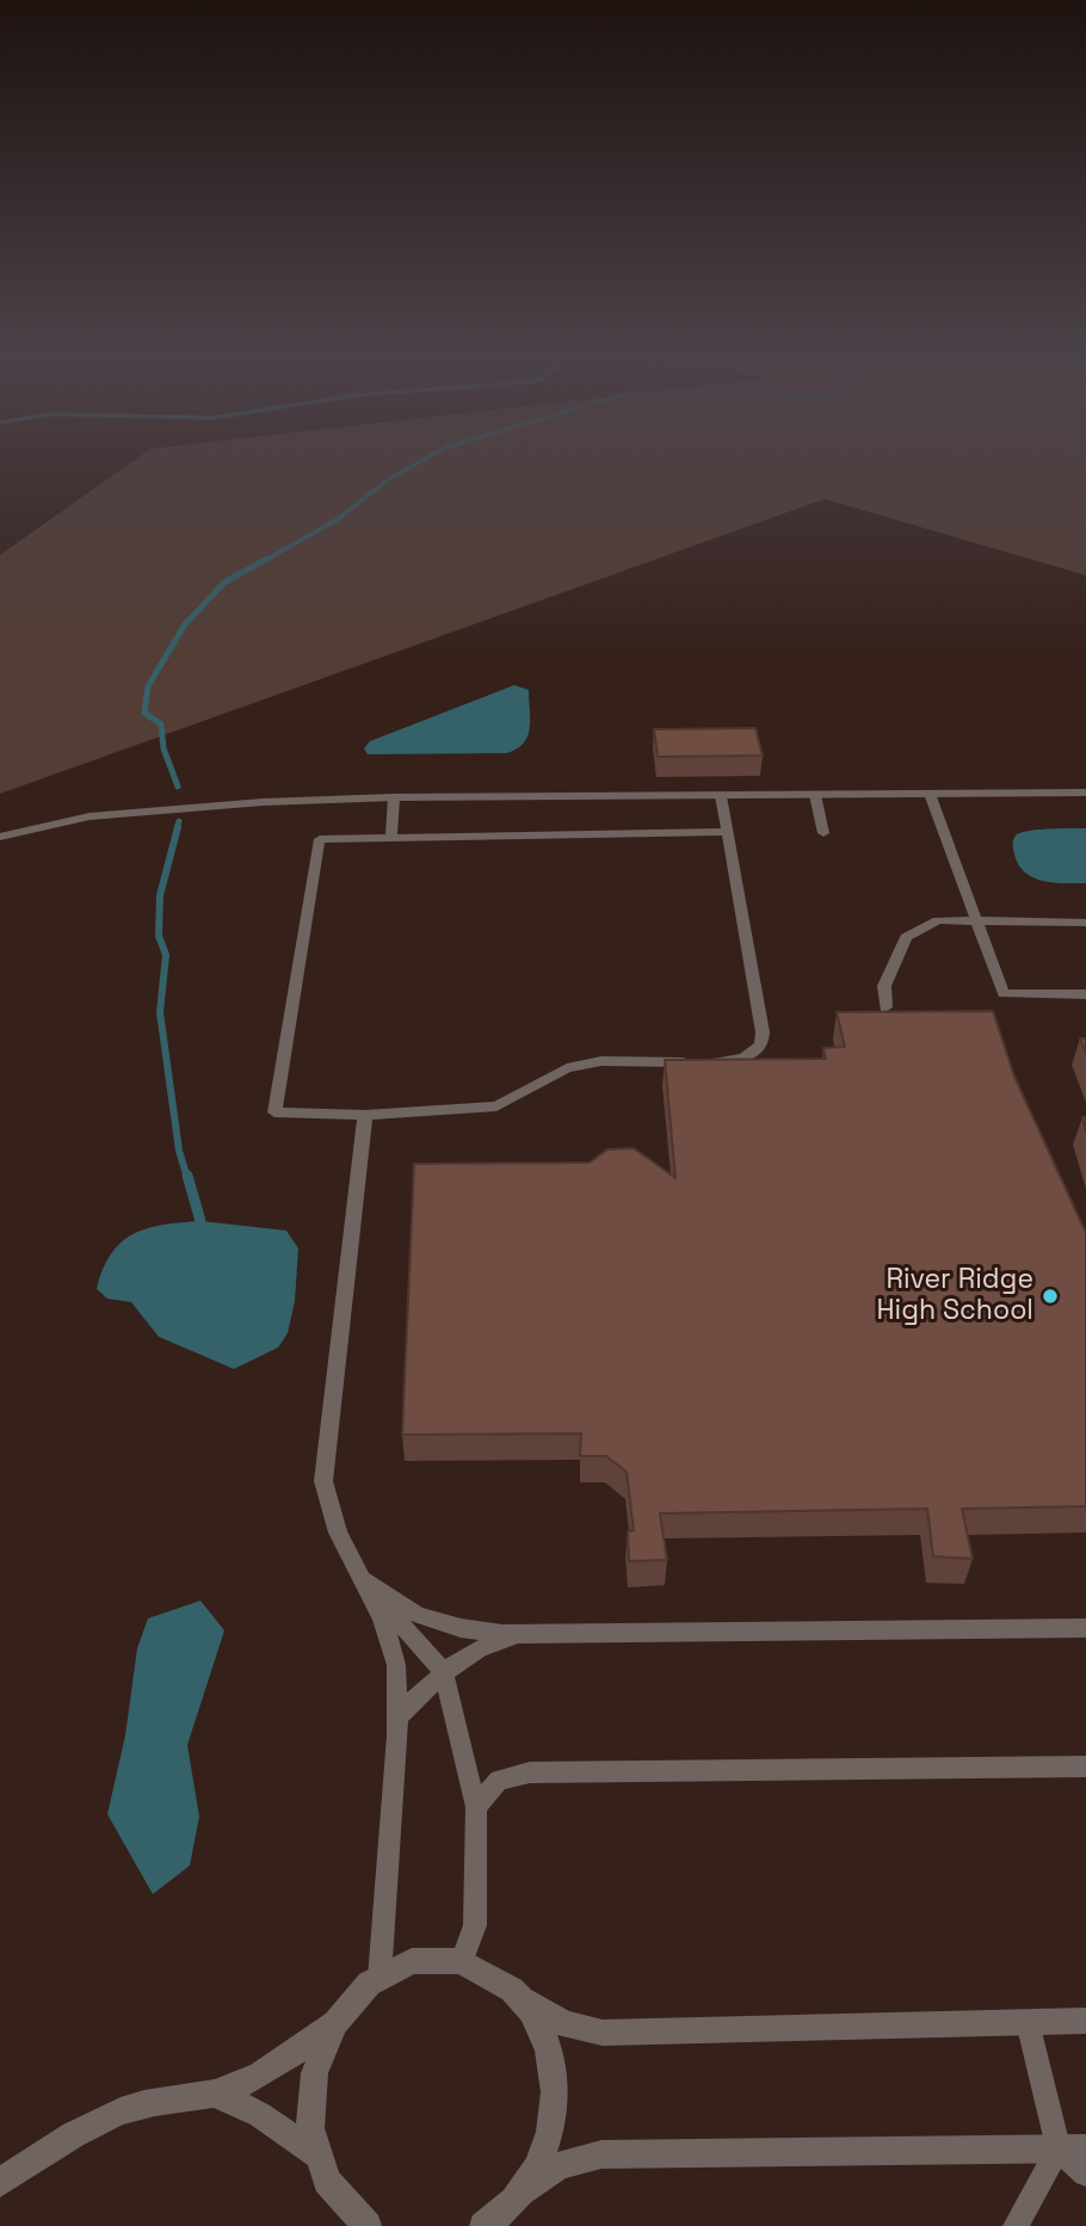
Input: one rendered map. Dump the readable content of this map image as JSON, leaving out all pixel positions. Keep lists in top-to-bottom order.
{
  "places": ["River Ridge High School"]
}
